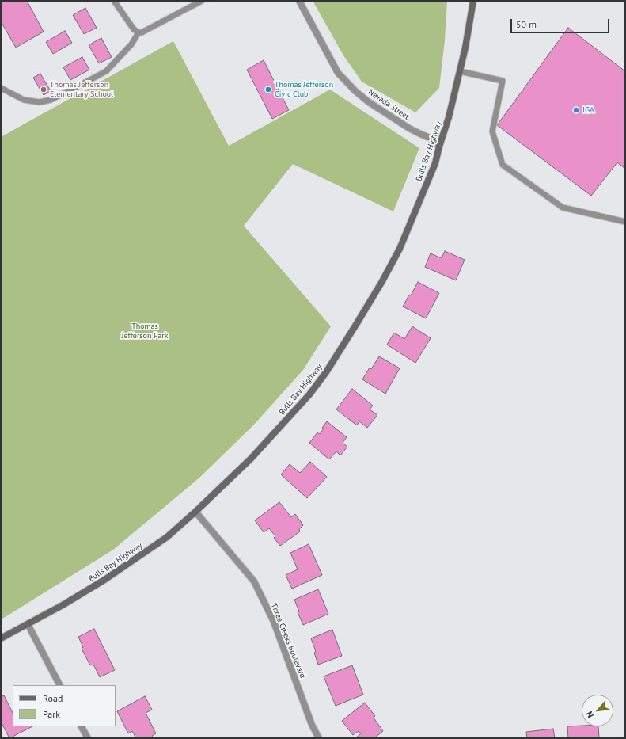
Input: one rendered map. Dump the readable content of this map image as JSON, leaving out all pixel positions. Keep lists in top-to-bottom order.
{
  "streets": {
    "main road": ["Bulls Bay Highway"],
    "street": ["Nevada Street", "Three Creeks Boulevard"]
  },
  "crossings": [
    ["Nevada Street", "Bulls Bay Highway"],
    ["Bulls Bay Highway", "Three Creeks Boulevard"]
  ],
  "parks": ["Thomas Jefferson Park"],
  "places": ["Thomas Jefferson Elementary School", "Thomas Jefferson Civic Club", "IGA"],
  "legend": ["Road", "Park"],
  "scale_bar": "50 m",
  "north": "bottom left"
}
